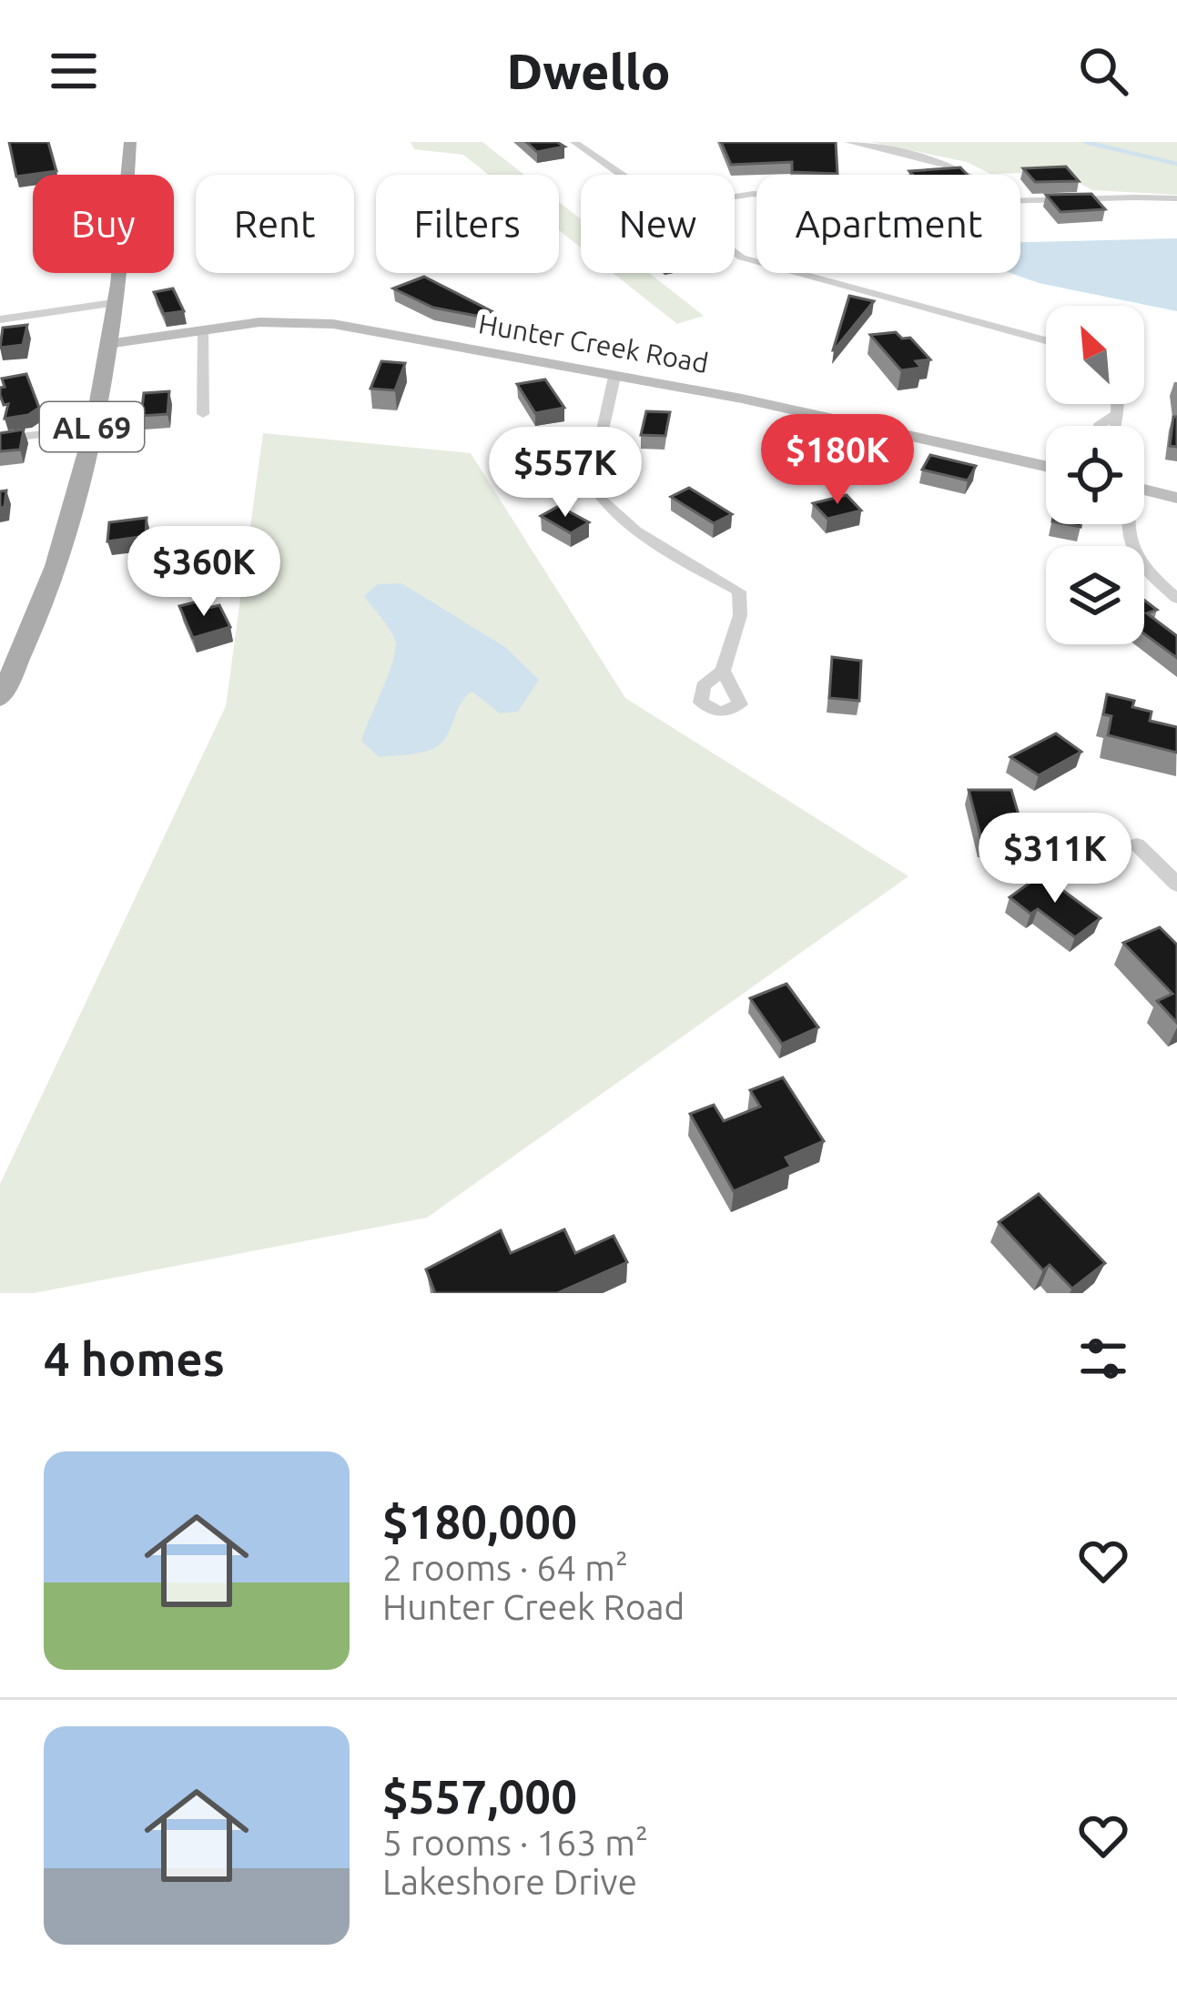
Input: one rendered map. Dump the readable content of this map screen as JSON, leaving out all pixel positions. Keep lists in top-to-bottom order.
{
  "streets": {
    "main road": ["Hunter Creek Road", "AL 69"]
  },
  "crossings": [
    ["Hunter Creek Road", "AL 69"]
  ],
  "north": "top left",
  "page": {
    "header": "Dwello",
    "chip": [
      "Buy",
      "Rent",
      "Filters",
      "New",
      "Apartment"
    ],
    "price": [
      "$180K",
      "$557K",
      "$360K",
      "$311K"
    ],
    "heading": "4 homes",
    "list": [
      {
        "name": "$180,000",
        "note": "2 rooms · 64 m² · Hunter Creek Road"
      },
      {
        "name": "$557,000",
        "note": "5 rooms · 163 m² · Lakeshore Drive"
      }
    ]
  }
}
